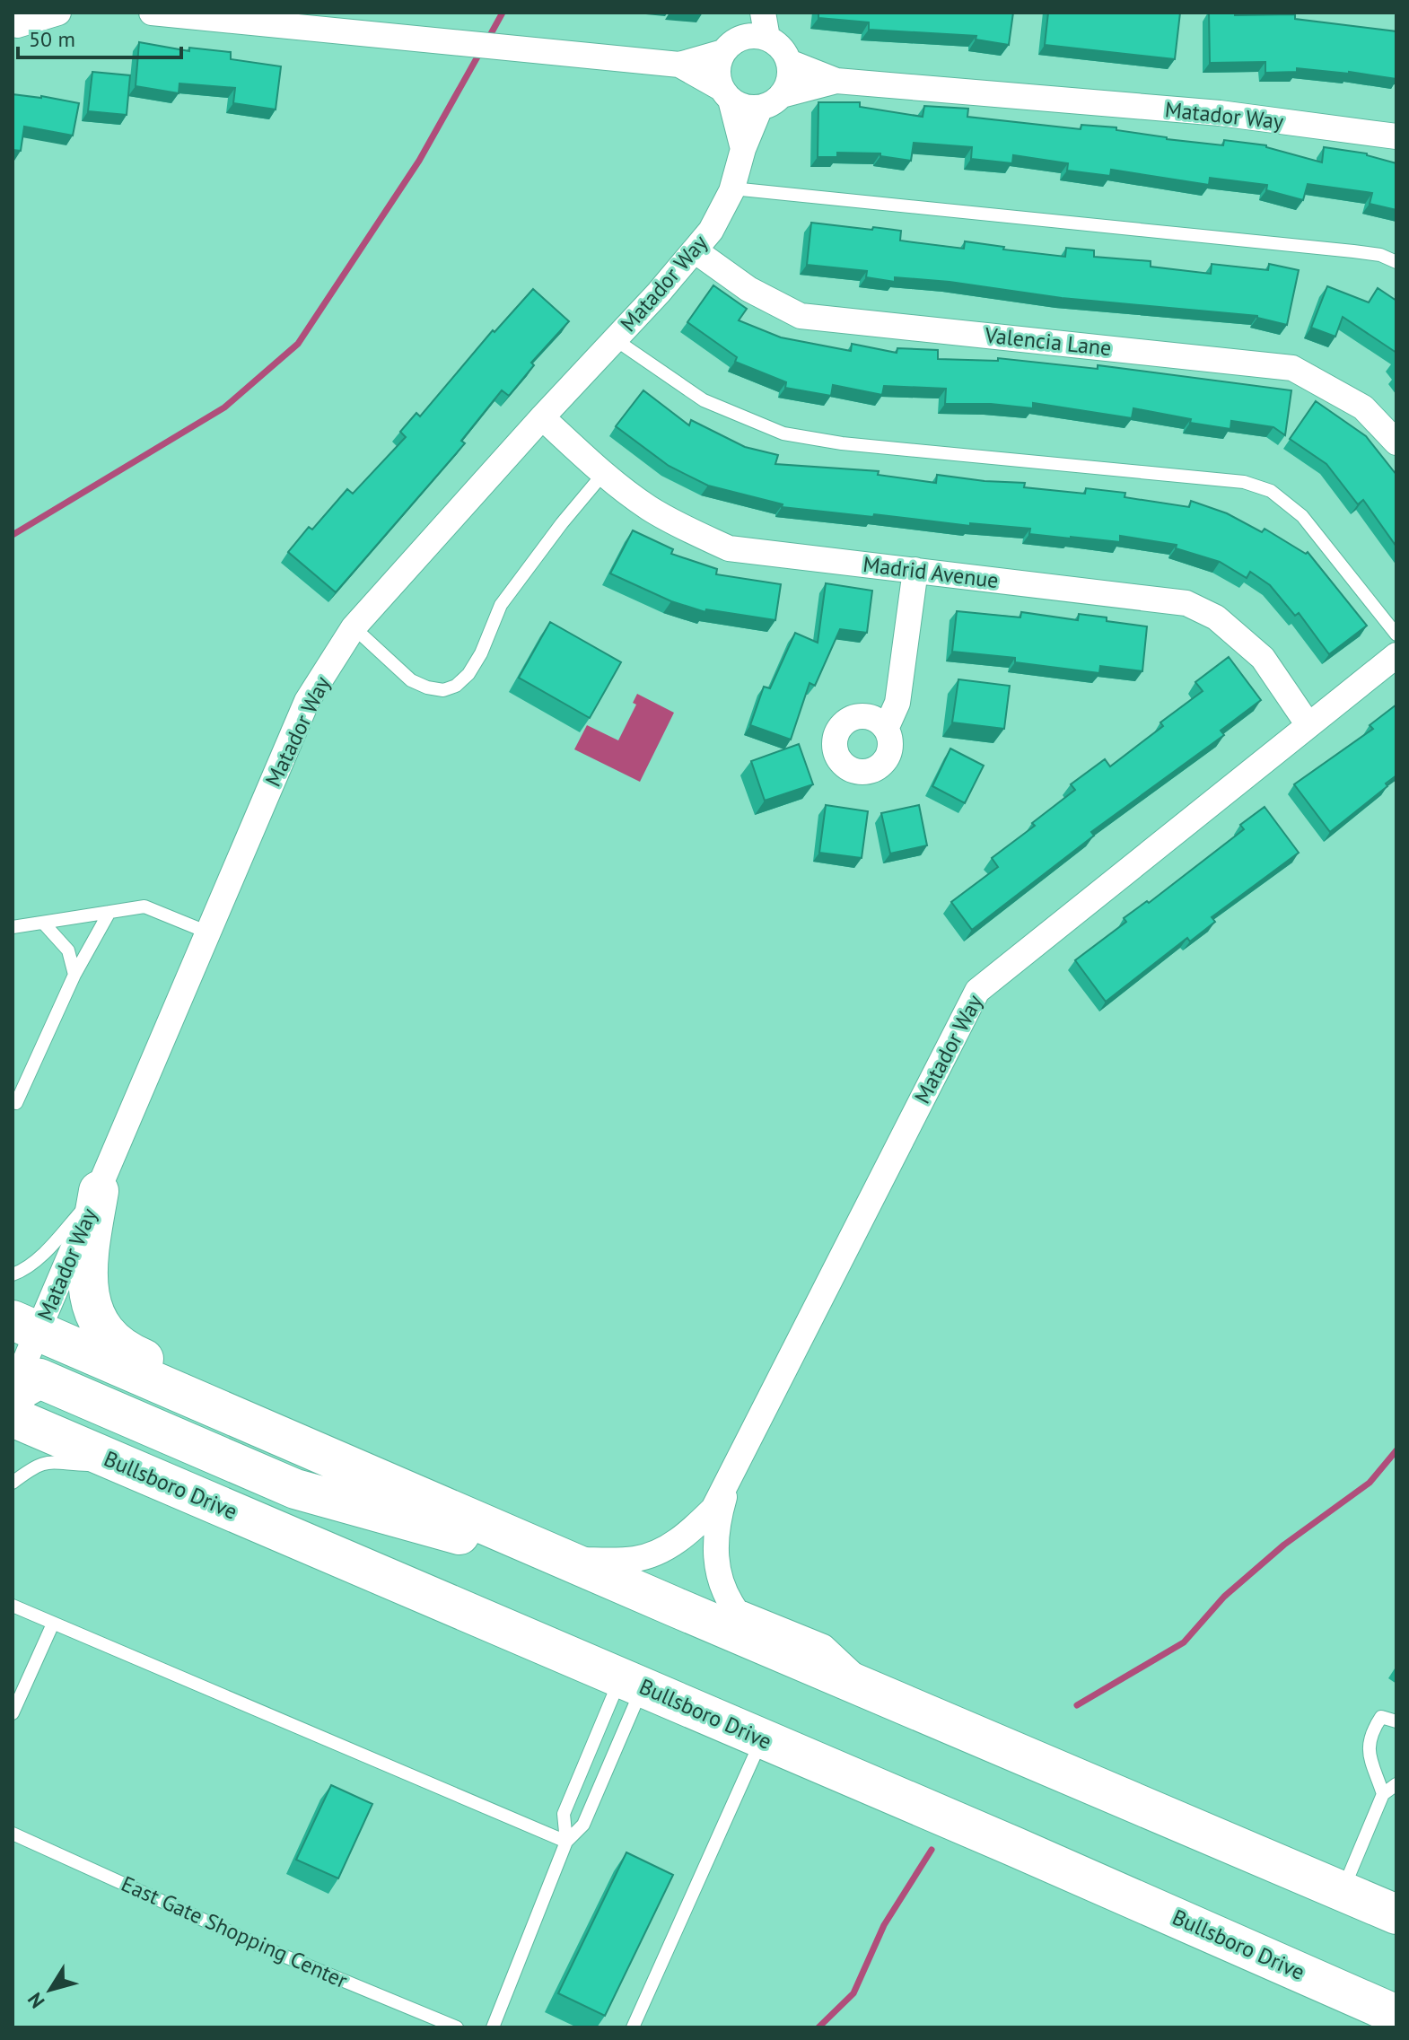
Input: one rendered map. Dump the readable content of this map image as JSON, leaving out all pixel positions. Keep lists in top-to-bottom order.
{
  "streets": {
    "main road": ["Bullsboro Drive"],
    "street": ["Matador Way", "Valencia Lane", "Madrid Avenue"],
    "lane": ["East Gate Shopping Center"]
  },
  "crossings": [
    ["Matador Way", "Valencia Lane"],
    ["Matador Way", "Madrid Avenue"]
  ],
  "scale_bar": "50 m",
  "north": "bottom left"
}
